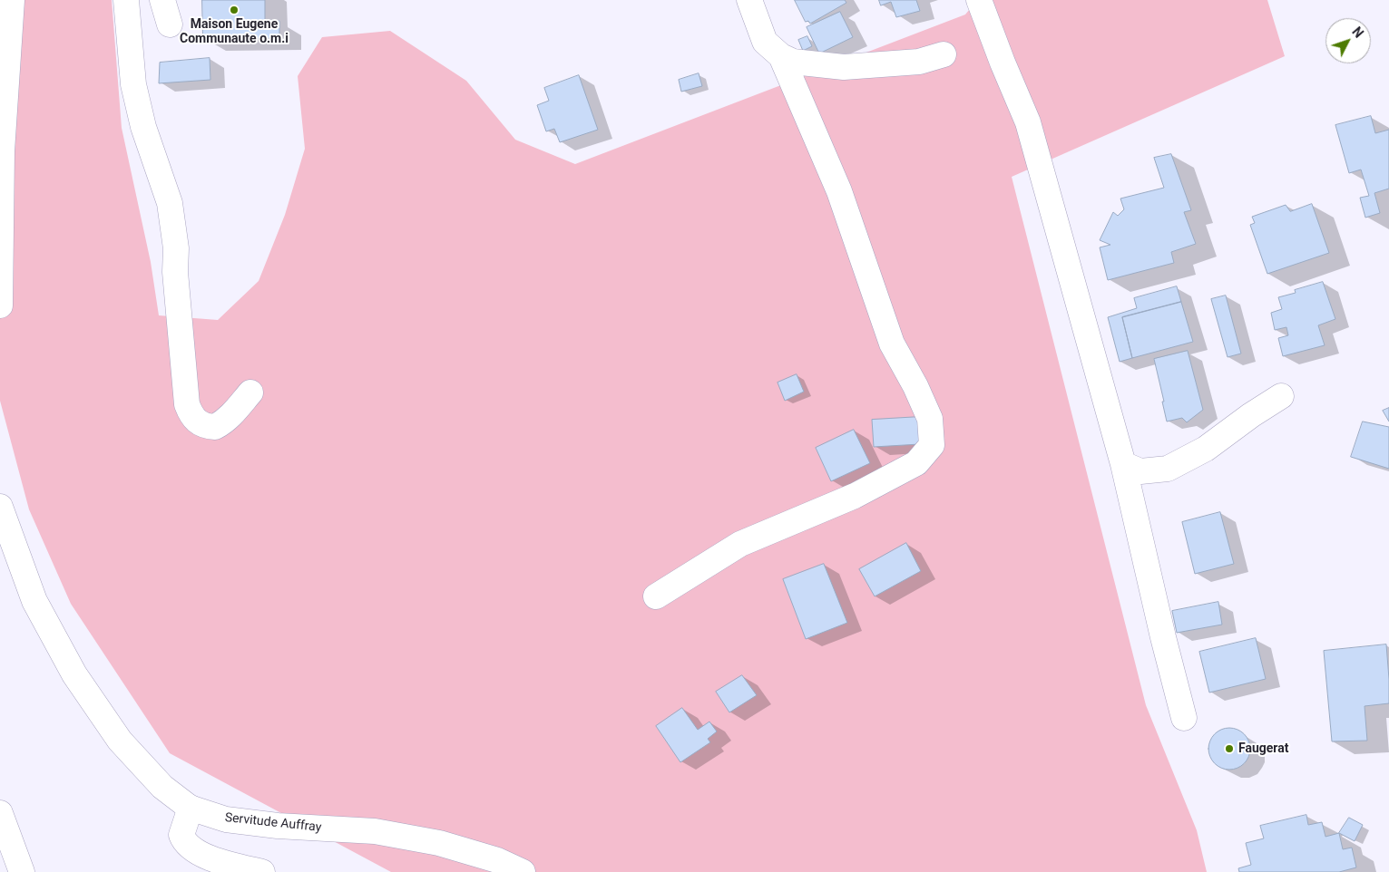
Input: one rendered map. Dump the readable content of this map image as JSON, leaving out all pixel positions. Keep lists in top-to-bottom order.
{
  "streets": {
    "street": ["Servitude Auffray"]
  },
  "places": ["Maison Eugene Communaute o.m.i", "Faugerat"],
  "north": "top right"
}
